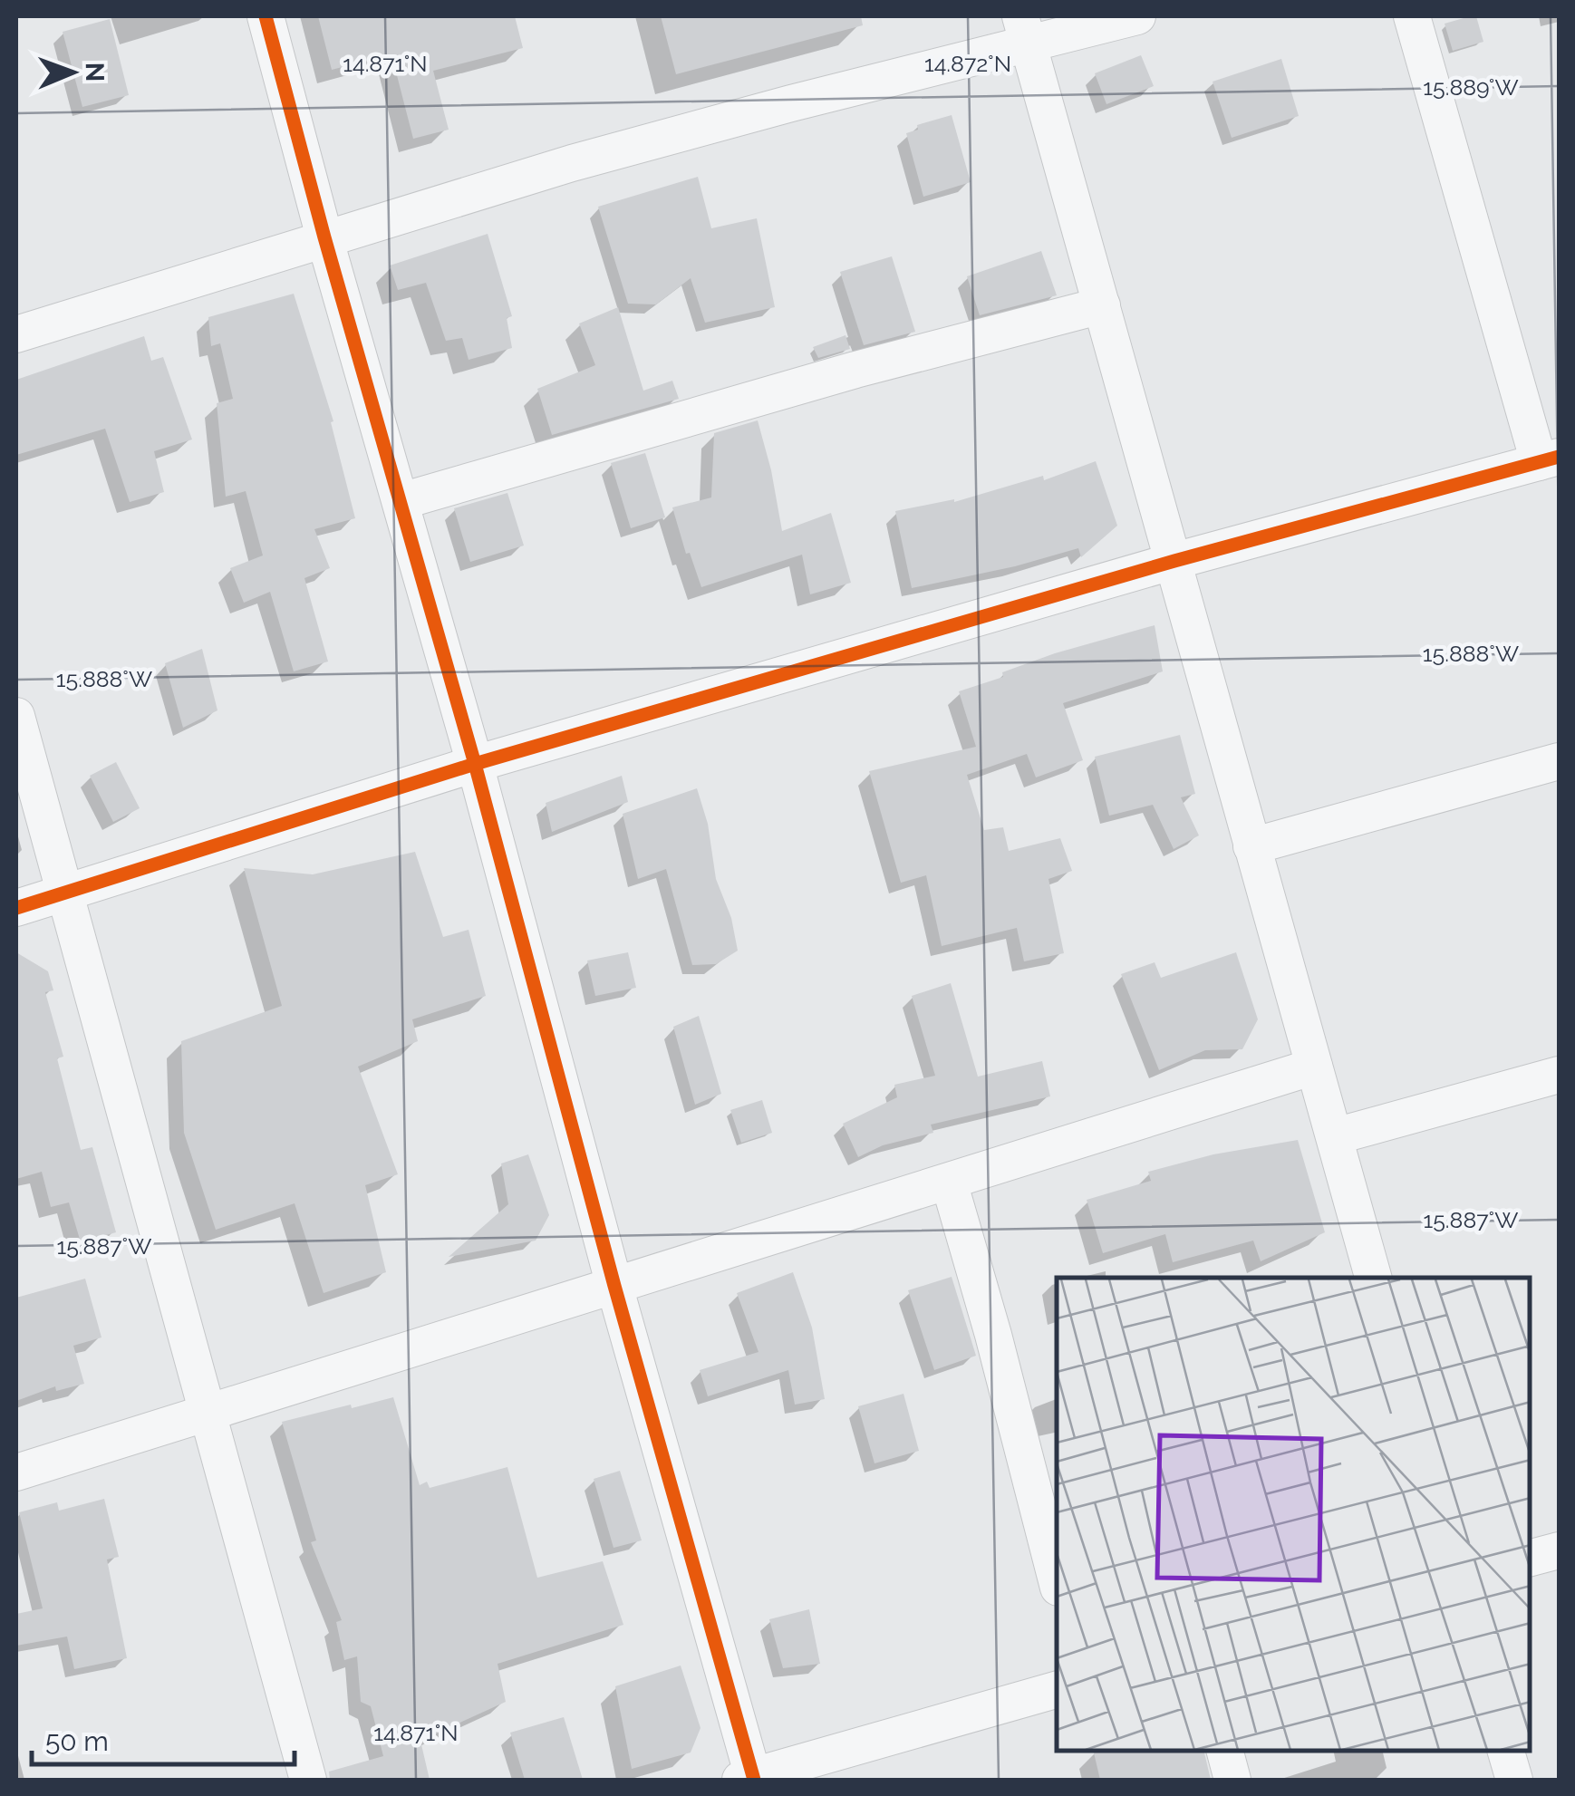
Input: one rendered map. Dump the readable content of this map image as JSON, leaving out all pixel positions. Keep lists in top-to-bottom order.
{
  "scale_bar": "50 m",
  "north": "right",
  "coordinates": [
    "14.871°N",
    "14.872°N",
    "15.889°W",
    "15.888°W",
    "15.887°W"
  ]
}
